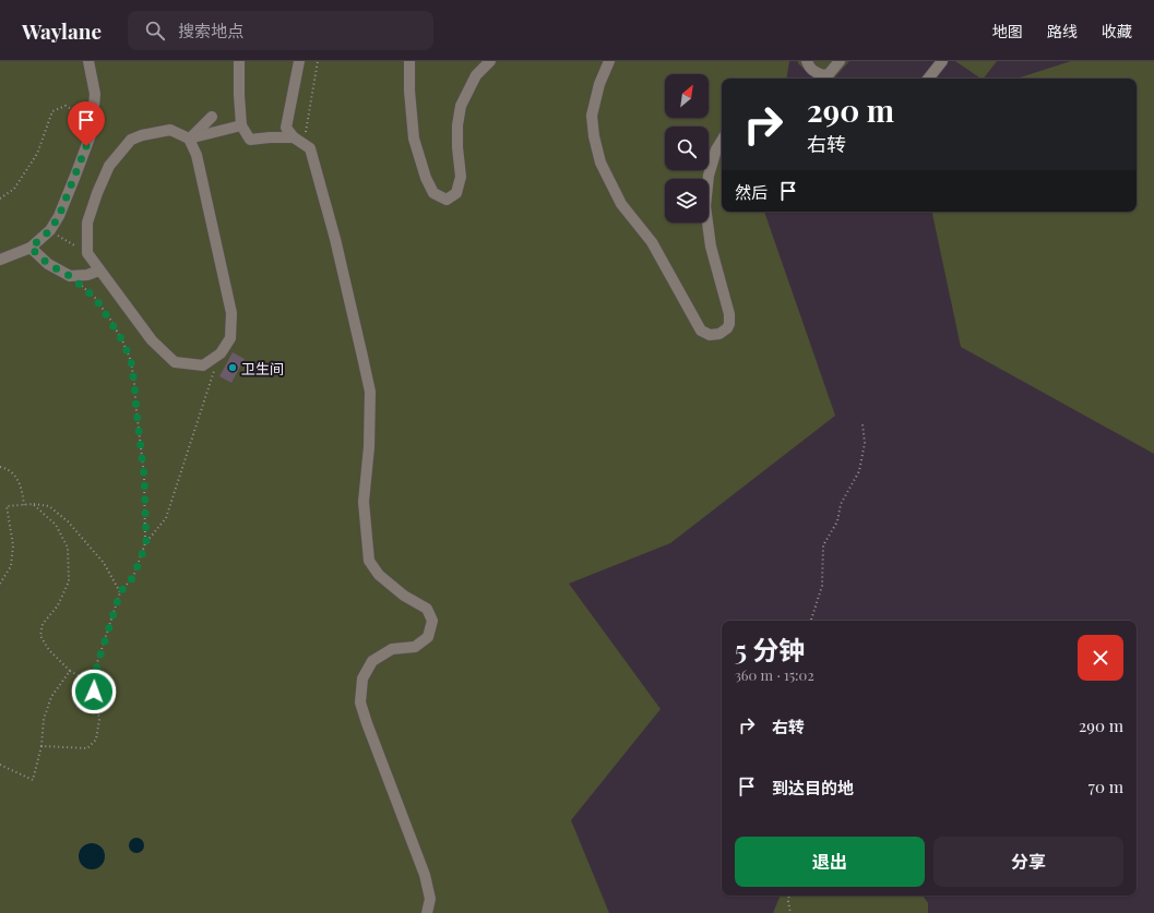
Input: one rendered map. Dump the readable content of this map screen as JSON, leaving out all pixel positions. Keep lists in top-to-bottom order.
{
  "places": ["卫生间"],
  "north": "top right",
  "page": {
    "header": "Waylane",
    "search": "搜索地点",
    "nav": ["地图", "路线", "收藏"],
    "turn": ["290 m", "右转"],
    "then": "然后",
    "heading": ["5 分钟", "360 m · 15:02"],
    "list": [
      {
        "name": "右转",
        "value": "290 m"
      },
      {
        "name": "到达目的地",
        "value": "70 m"
      }
    ],
    "buttons": ["退出", "分享"]
  }
}
